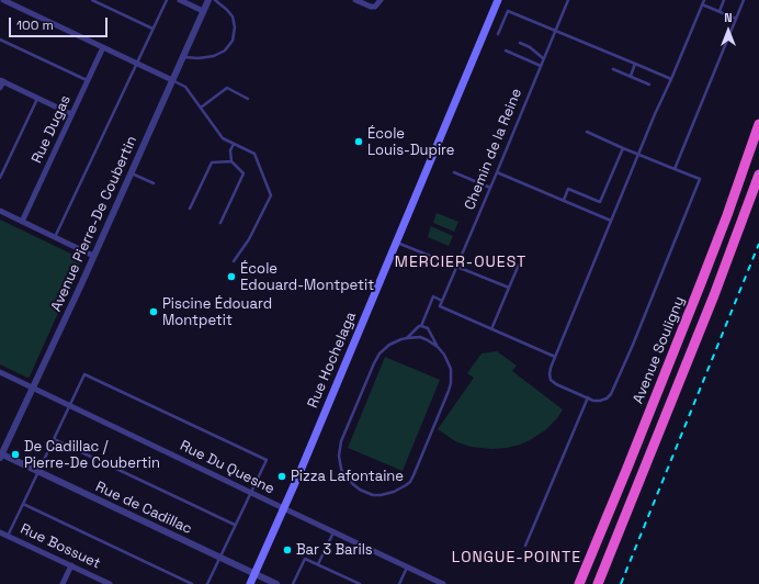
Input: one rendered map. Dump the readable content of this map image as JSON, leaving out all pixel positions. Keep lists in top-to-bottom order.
{
  "streets": {
    "highway": ["Avenue Souligny"],
    "main road": ["Rue Hochelaga"],
    "street": [
      "Rue Dugas",
      "Avenue Pierre-De Coubertin",
      "Rue Du Quesne",
      "Rue de Cadillac",
      "Rue Bossuet"
    ],
    "lane": ["Chemin de la Reine"]
  },
  "crossings": [
    ["Avenue Pierre-De Coubertin", "Rue Du Quesne"],
    ["Avenue Pierre-De Coubertin", "Rue de Cadillac"],
    ["Rue Hochelaga", "Rue Du Quesne"],
    ["Rue Hochelaga", "Rue de Cadillac"]
  ],
  "districts": ["MERCIER-OUEST", "LONGUE-POINTE"],
  "places": [
    "École Louis-Dupire",
    "École Edouard-Montpetit",
    "Piscine Édouard Montpetit",
    "De Cadillac / Pierre-De Coubertin",
    "Pizza Lafontaine",
    "Bar 3 Barils"
  ],
  "scale_bar": "100 m",
  "north": "top"
}
